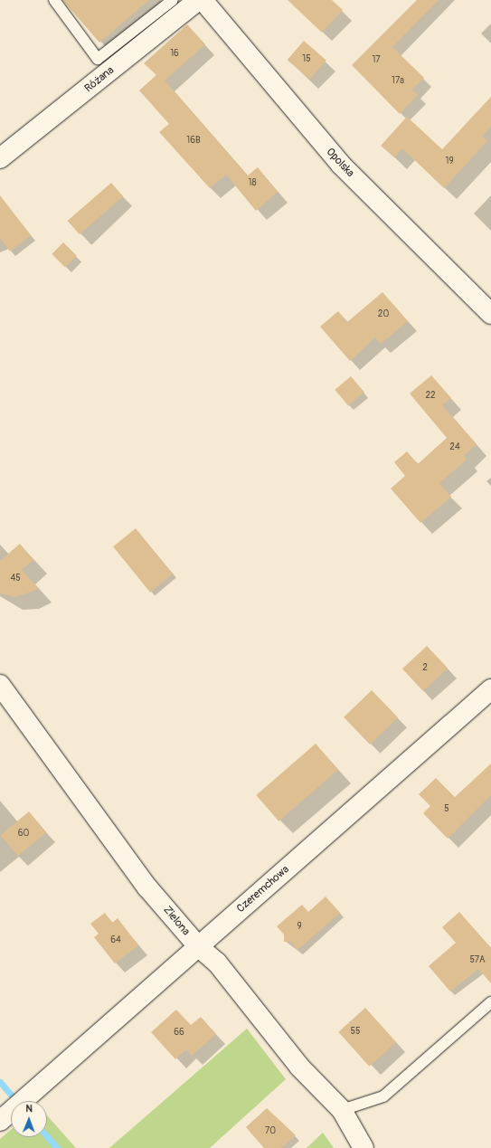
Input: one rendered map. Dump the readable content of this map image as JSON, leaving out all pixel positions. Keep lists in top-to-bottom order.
{
  "streets": {
    "street": [
      "Różana",
      "Opolska",
      "Czeremchowa",
      "Zielona"
    ]
  },
  "crossings": [
    ["Czeremchowa", "Zielona"]
  ],
  "house_numbers": [
    "16",
    "15",
    "17",
    "17a",
    "16B",
    "19",
    "18",
    "20",
    "22",
    "24",
    "45",
    "2",
    "5",
    "60",
    "9",
    "64",
    "57A",
    "55",
    "66",
    "70"
  ],
  "north": "top"
}
